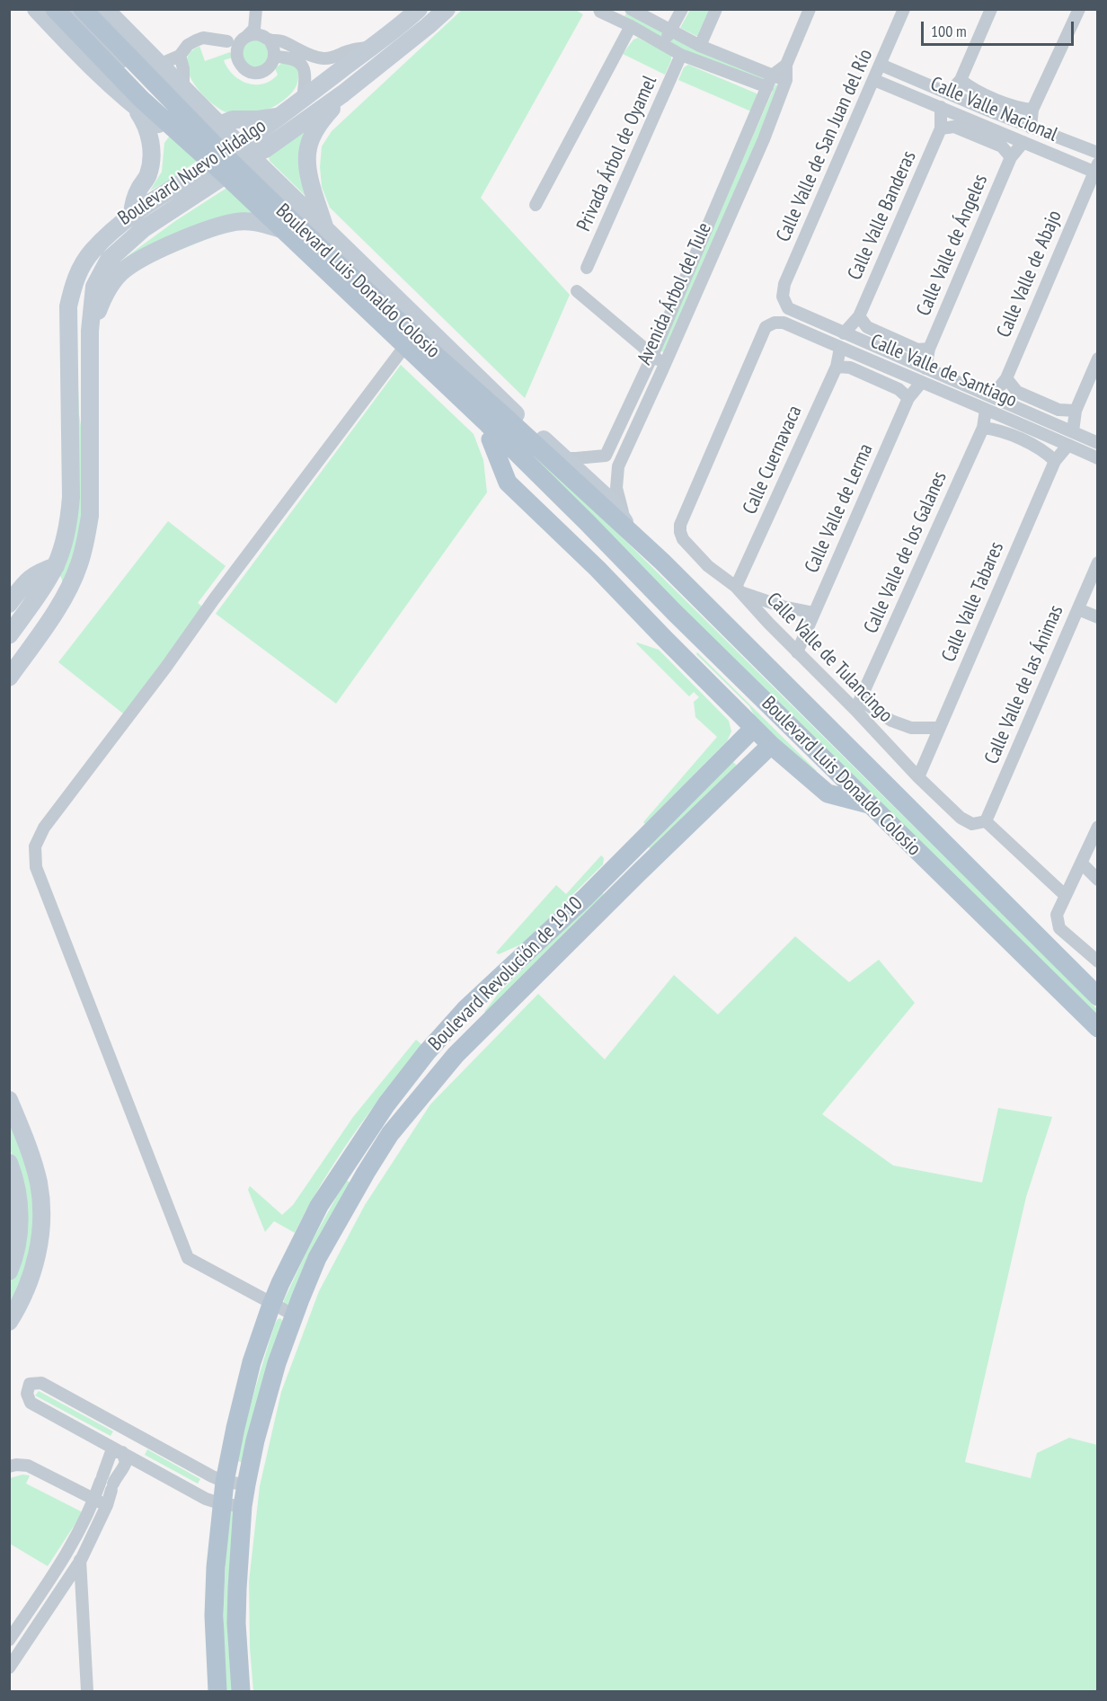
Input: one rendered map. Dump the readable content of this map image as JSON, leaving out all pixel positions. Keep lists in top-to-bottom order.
{
  "streets": {
    "main road": ["Boulevard Luis Donaldo Colosio", "Boulevard Revolución de 1910"],
    "street": [
      "Calle Valle Nacional",
      "Calle Valle de San Juan del Río",
      "Privada Árbol de Oyamel",
      "Boulevard Nuevo Hidalgo",
      "Calle Valle Banderas",
      "Calle Valle de Ángeles",
      "Calle Valle de Abajo",
      "Avenida Árbol del Tule",
      "Calle Valle de Santiago",
      "Calle Cuernavaca",
      "Calle Valle de Lerma",
      "Calle Valle de los Galanes",
      "Calle Valle Tabares",
      "Calle Valle de Tulancingo",
      "Calle Valle de las Ánimas"
    ]
  },
  "crossings": [
    ["Calle Valle Nacional", "Calle Valle de San Juan del Río"],
    ["Calle Valle Nacional", "Calle Valle Banderas"],
    ["Calle Valle Nacional", "Calle Valle de Ángeles"],
    ["Calle Valle Nacional", "Calle Valle de Abajo"],
    ["Calle Valle de San Juan del Río", "Calle Valle de Santiago"],
    ["Boulevard Nuevo Hidalgo", "Boulevard Luis Donaldo Colosio"],
    ["Calle Valle Banderas", "Calle Valle de Santiago"],
    ["Calle Valle de Ángeles", "Calle Valle de Santiago"],
    ["Calle Valle de Abajo", "Calle Valle de Santiago"],
    ["Boulevard Luis Donaldo Colosio", "Avenida Árbol del Tule"],
    ["Calle Valle de Santiago", "Calle Cuernavaca"],
    ["Calle Valle de Santiago", "Calle Valle de Lerma"],
    ["Calle Valle de Santiago", "Calle Valle de los Galanes"],
    ["Calle Valle de Santiago", "Calle Valle Tabares"],
    ["Calle Valle de Santiago", "Calle Valle de Tulancingo"],
    ["Calle Cuernavaca", "Calle Valle de Tulancingo"],
    ["Calle Valle de Lerma", "Calle Valle de Tulancingo"],
    ["Calle Valle de los Galanes", "Calle Valle de Tulancingo"],
    ["Calle Valle Tabares", "Calle Valle de Tulancingo"],
    ["Calle Valle de Tulancingo", "Calle Valle de las Ánimas"]
  ],
  "scale_bar": "100 m"
}
